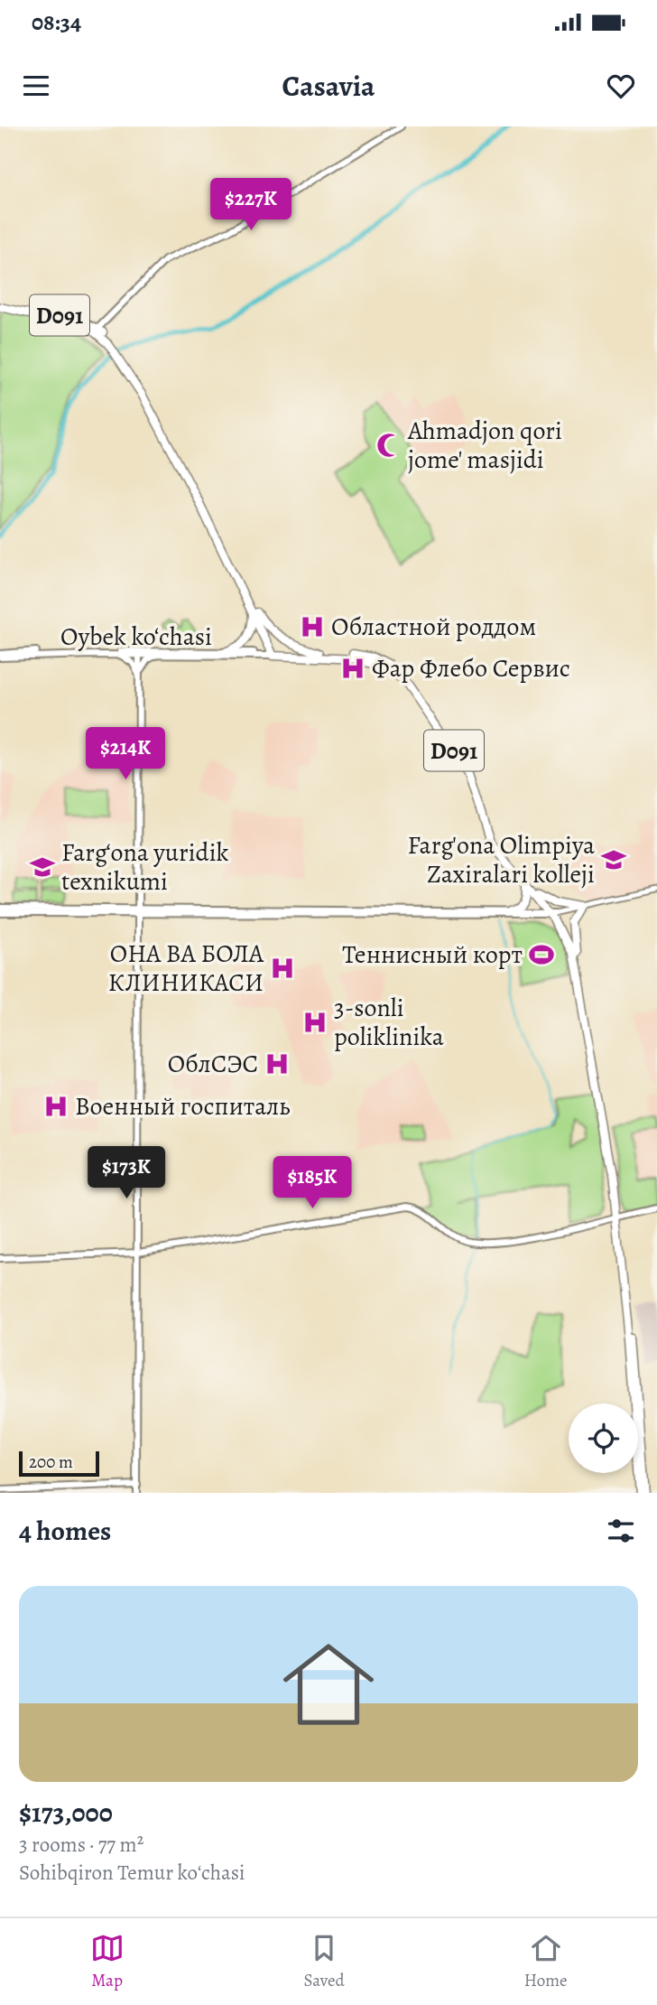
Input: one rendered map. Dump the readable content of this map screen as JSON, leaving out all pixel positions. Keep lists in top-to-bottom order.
{
  "streets": {
    "highway": ["D091"],
    "main road": ["Oybek ko‘chasi"]
  },
  "crossings": [
    ["D091", "Oybek ko‘chasi"]
  ],
  "places": {
    "mosque": ["Ahmadjon qori jome' masjidi"],
    "hospital": [
      "Областной роддом",
      "Фар Флебо Сервис",
      "ОНА ВА БОЛА КЛИНИКАСИ",
      "3-sonli poliklinika",
      "ОблСЭС",
      "Военный госпиталь"
    ],
    "school or university": ["Farg'ona Olimpiya Zaxiralari kolleji", "Farg‘ona yuridik texnikumi"],
    "sports": ["Теннисный корт"]
  },
  "scale_bar": "200 m",
  "page": {
    "status": "08:34",
    "header": "Casavia",
    "price": [
      "$227K",
      "$214K",
      "$173K",
      "$185K"
    ],
    "scale": "200 m",
    "heading": "4 homes",
    "list": [
      {
        "name": "$173,000",
        "note": "3 rooms · 77 m² · Sohibqiron Temur koʻchasi"
      }
    ],
    "tabs": ["Map", "Saved", "Home"]
  }
}
